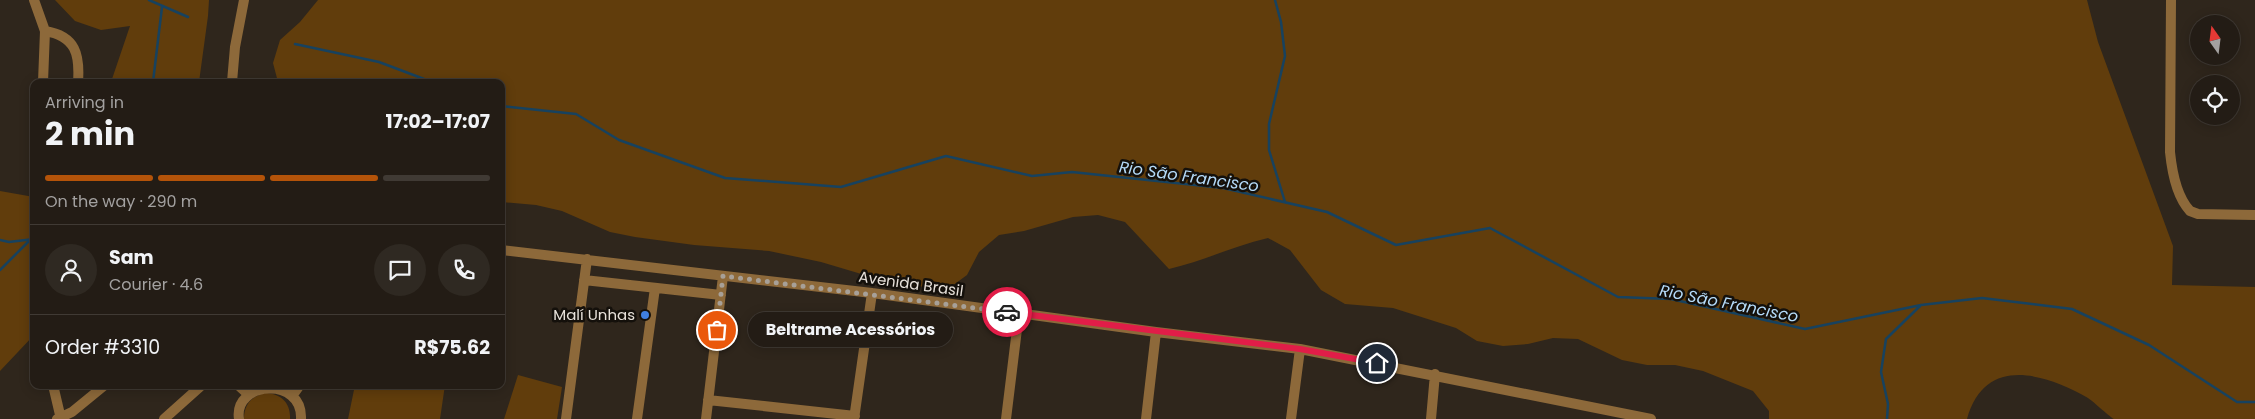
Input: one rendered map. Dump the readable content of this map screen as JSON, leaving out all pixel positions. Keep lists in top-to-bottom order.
{
  "streets": {
    "street": ["Avenida Brasil"]
  },
  "water": ["Rio São Francisco"],
  "places": ["Malí Unhas", "Beltrame Acessórios"],
  "north": "top",
  "page": {
    "heading": ["2 min", "Arriving in", "17:02–17:07"],
    "panel": [
      "Sam",
      "Courier · 4.6",
      "Order #3310",
      "R$75.62"
    ],
    "bar": "On the way · 290 m",
    "bubble": "Beltrame Acessórios"
  }
}
